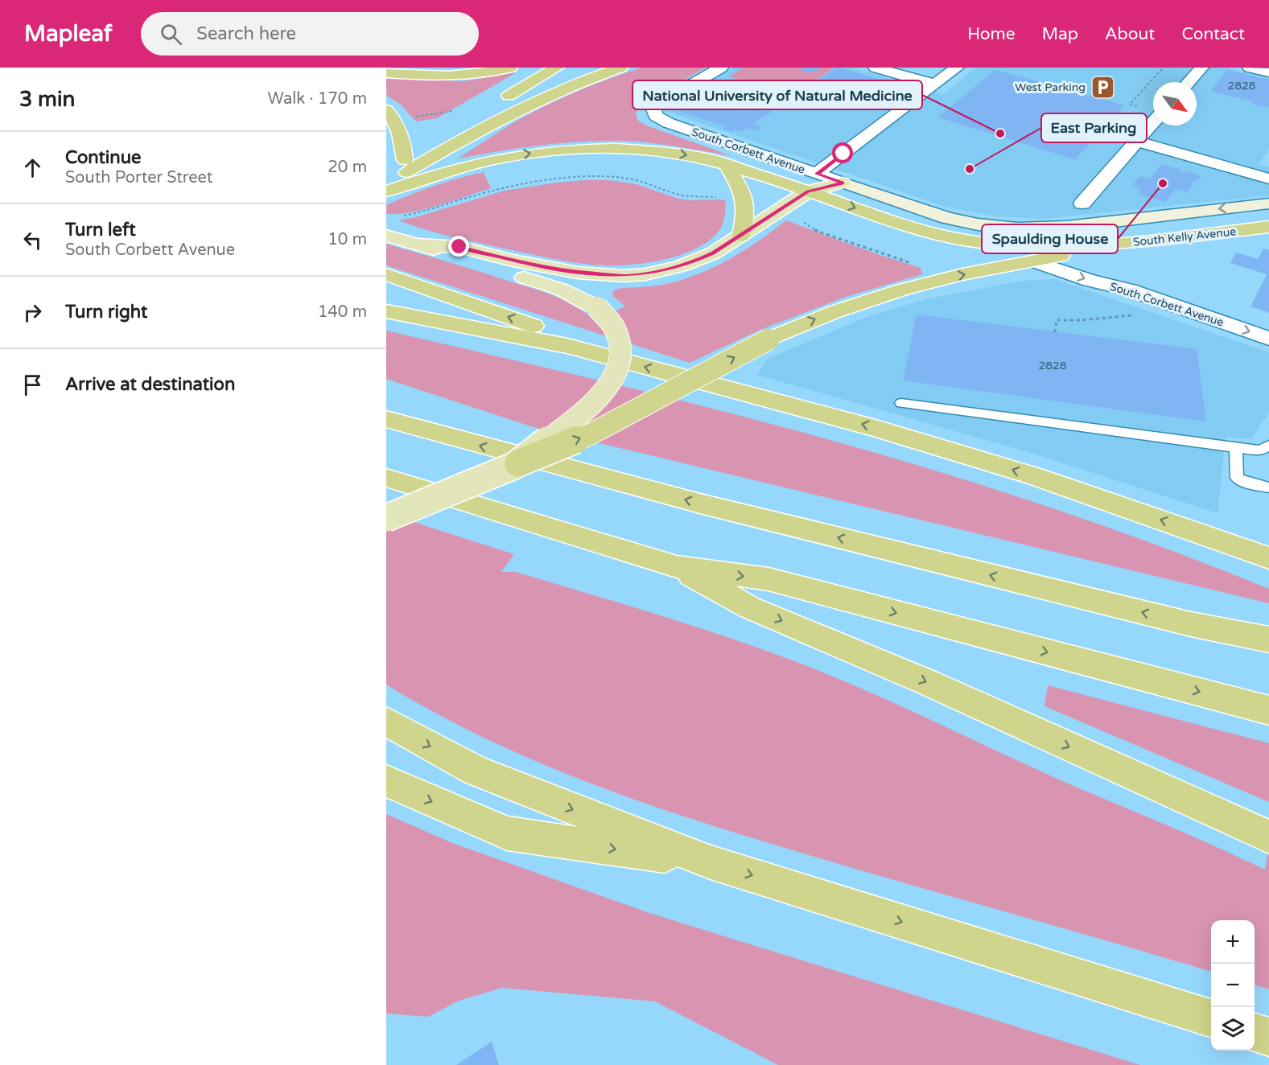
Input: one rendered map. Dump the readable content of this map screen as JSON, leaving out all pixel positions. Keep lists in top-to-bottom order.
{
  "streets": {
    "highway": ["South Corbett Avenue", "South Kelly Avenue"]
  },
  "crossings": [
    ["South Corbett Avenue", "South Kelly Avenue"]
  ],
  "places": {
    "parking": ["West Parking"],
    "other": ["National University of Natural Medicine", "East Parking", "Spaulding House"]
  },
  "house_numbers": ["2828", "2828"],
  "north": "bottom right",
  "page": {
    "header": "Mapleaf",
    "search": "Search here",
    "nav": [
      "Home",
      "Map",
      "About",
      "Contact"
    ],
    "heading": ["3 min", "Walk · 170 m"],
    "list": [
      ["Continue", "South Porter Street", "20 m"],
      ["Turn left", "South Corbett Avenue", "10 m"],
      ["Turn right", "140 m"],
      "Arrive at destination"
    ],
    "map_buttons": ["+", "−"]
  }
}
